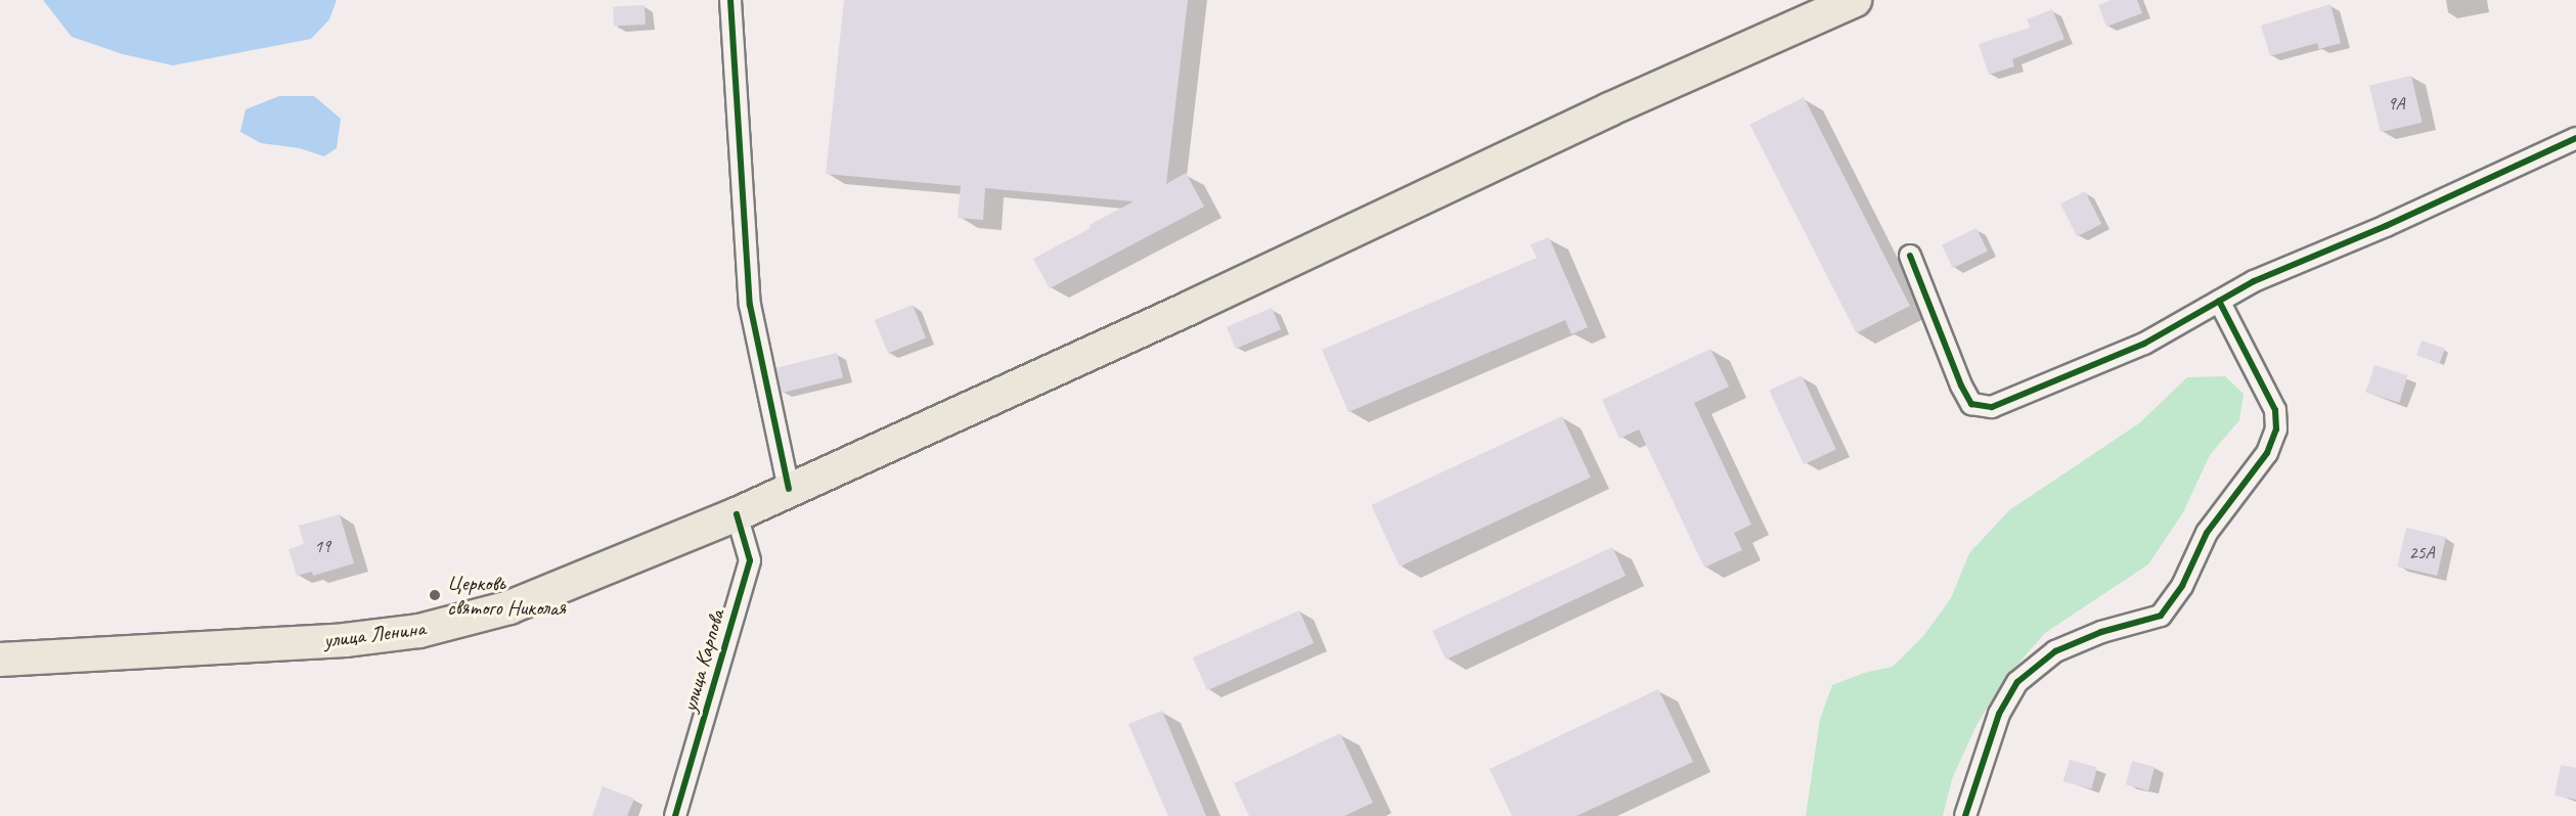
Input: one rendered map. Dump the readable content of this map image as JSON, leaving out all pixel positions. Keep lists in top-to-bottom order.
{
  "streets": {
    "main road": ["улица Ленина"],
    "street": ["улица Карпова"]
  },
  "crossings": [
    ["улица Ленина", "улица Карпова"]
  ],
  "places": ["Церковь святого Николая"],
  "house_numbers": ["9А", "19", "25А"]
}
